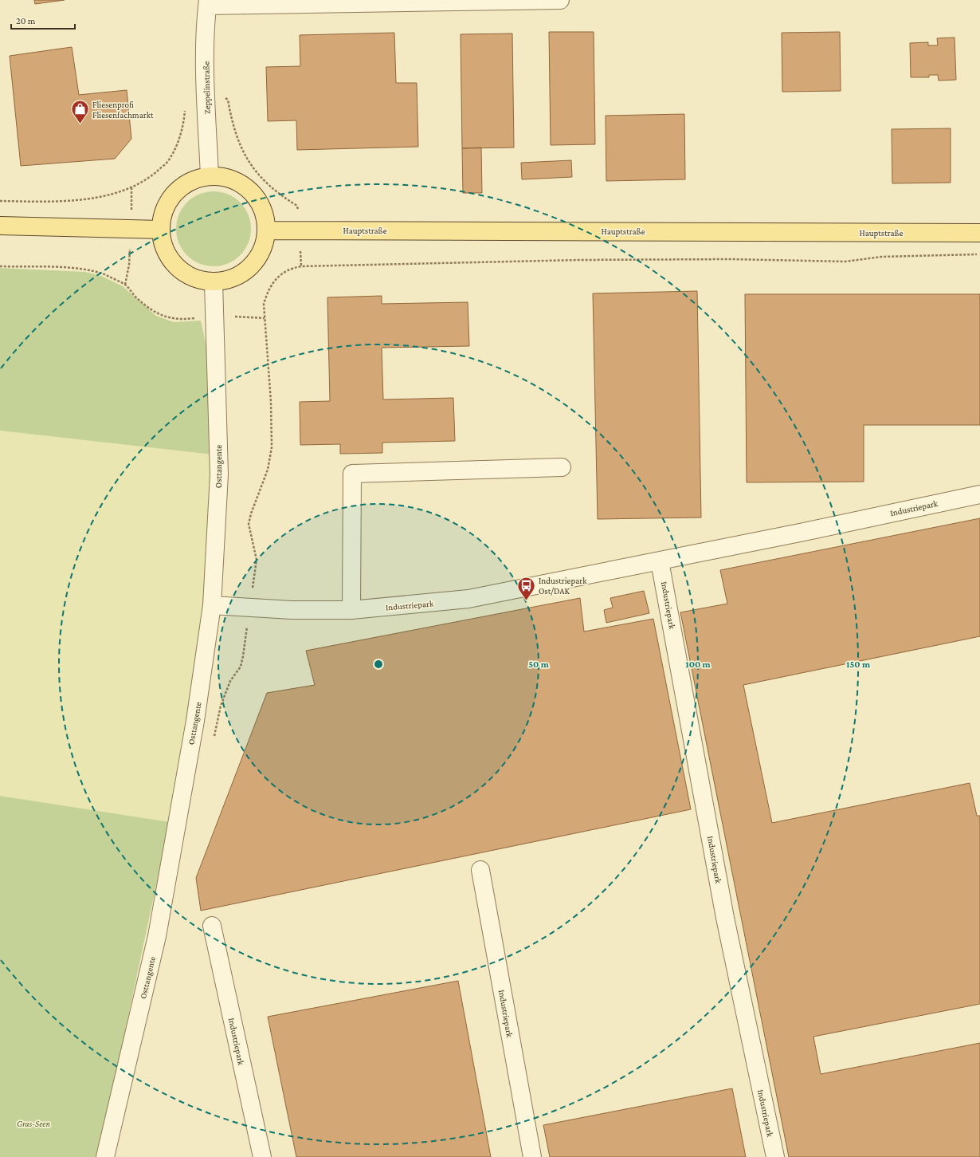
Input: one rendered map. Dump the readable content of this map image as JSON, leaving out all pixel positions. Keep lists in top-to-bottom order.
{
  "streets": {
    "main road": ["Hauptstraße"],
    "street": ["Zeppelinstraße", "Osttangente", "Industriepark"]
  },
  "crossings": [
    ["Zeppelinstraße", "Hauptstraße"],
    ["Zeppelinstraße", "Osttangente"],
    ["Hauptstraße", "Osttangente"],
    ["Osttangente", "Industriepark"]
  ],
  "parks": ["Gras-Seen"],
  "places": {
    "shop": ["Fliesenprofi Fliesenfachmarkt"],
    "bus stop": ["Industriepark Ost/DAK"]
  },
  "scale_bar": "20 m",
  "rings": ["50 m", "100 m", "150 m"]
}
